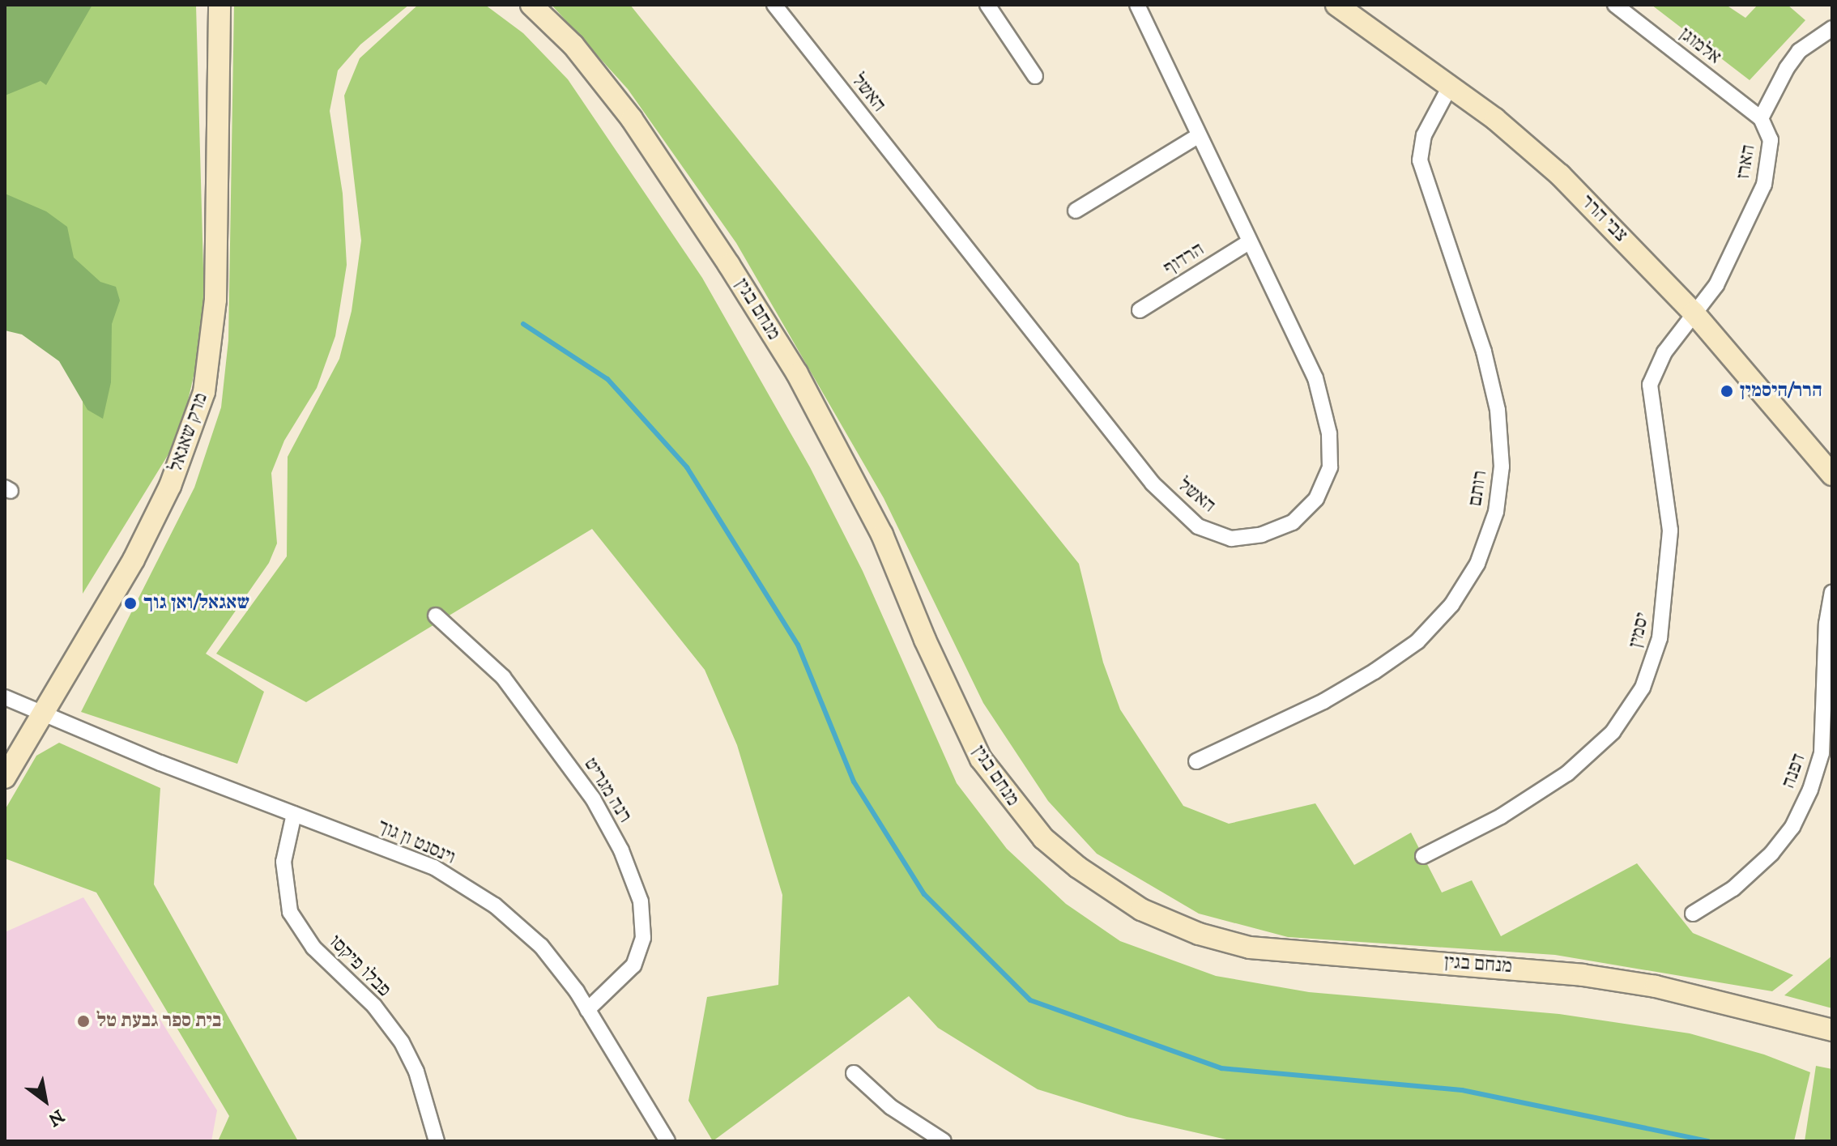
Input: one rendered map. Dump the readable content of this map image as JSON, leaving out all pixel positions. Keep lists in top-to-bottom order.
{
  "streets": {
    "street": [
      "אלמוגן",
      "האשל",
      "הארז",
      "צבי הרר",
      "הרדוף",
      "מנחם בגין",
      "מרק שאגאל",
      "רותם",
      "יסמין",
      "דפנה",
      "רנה מגריט",
      "וינסנט ון גוך",
      "פבלו פיקסו"
    ]
  },
  "crossings": [
    ["אלמוגן", "הארז"],
    ["האשל", "הרדוף"],
    ["הארז", "צבי הרר"],
    ["הארז", "יסמין"],
    ["צבי הרר", "רותם"],
    ["צבי הרר", "יסמין"],
    ["מרק שאגאל", "וינסנט ון גוך"],
    ["רנה מגריט", "וינסנט ון גוך"],
    ["וינסנט ון גוך", "פבלו פיקסו"]
  ],
  "places": ["הרר/היסמין", "שאגאל/ואן גוך", "בית ספר גבעת טל"],
  "north": "bottom right"
}
